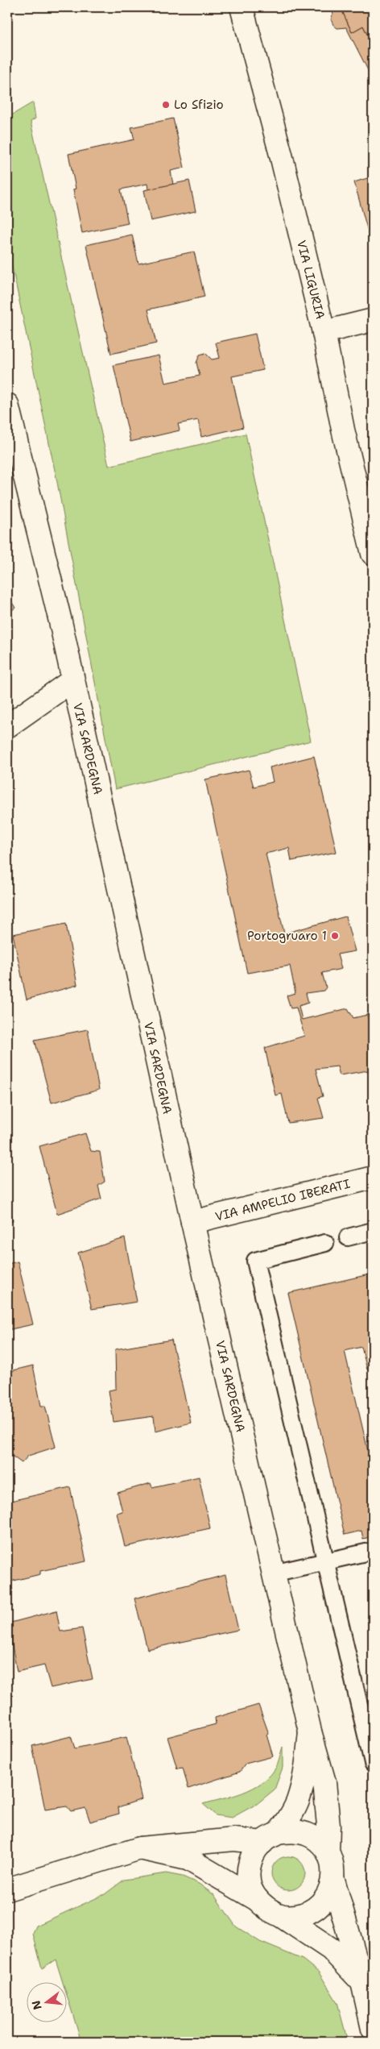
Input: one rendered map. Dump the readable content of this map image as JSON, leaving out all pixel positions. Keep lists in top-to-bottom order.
{
  "streets": {
    "street": ["VIA LIGURIA", "VIA SARDEGNA", "VIA AMPELIO IBERATI"]
  },
  "crossings": [
    ["VIA SARDEGNA", "VIA AMPELIO IBERATI"]
  ],
  "places": ["Lo Sfizio", "Portogruaro 1"],
  "north": "left"
}
